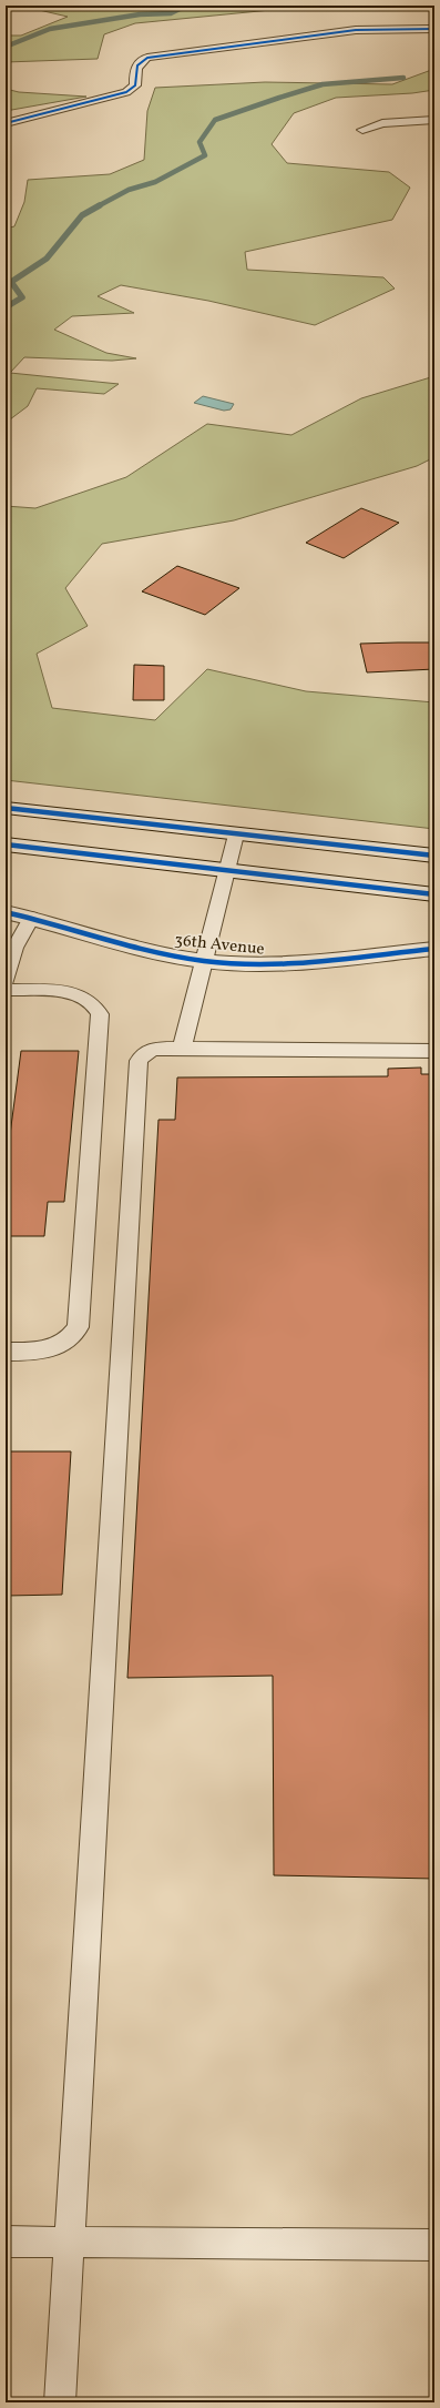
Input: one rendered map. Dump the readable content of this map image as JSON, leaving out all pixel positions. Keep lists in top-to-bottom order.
{
  "streets": {
    "street": ["36th Avenue"]
  }
}
